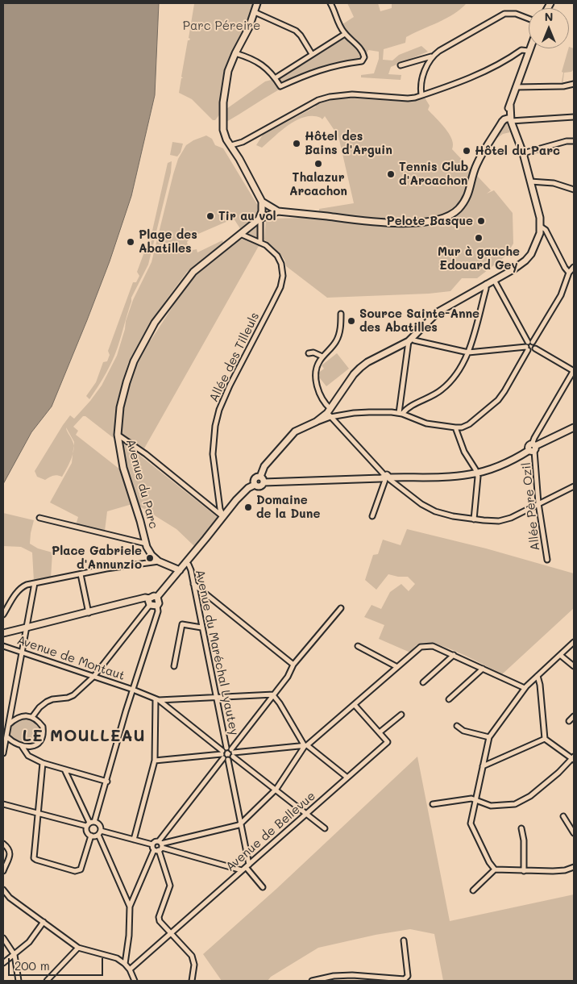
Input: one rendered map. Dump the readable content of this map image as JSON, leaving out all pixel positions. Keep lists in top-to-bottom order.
{
  "streets": {
    "main road": ["Avenue du Parc"],
    "street": [
      "Allée des Tilleuls",
      "Allée Père Ozil",
      "Avenue du Maréchal Lyautey",
      "Avenue de Montaut",
      "Avenue de Bellevue"
    ]
  },
  "crossings": [
    ["Allée des Tilleuls", "Avenue du Parc"]
  ],
  "districts": ["LE MOULLEAU"],
  "parks": ["Parc Péreire"],
  "places": [
    "Hôtel des Bains d'Arguin",
    "Hôtel du Parc",
    "Thalazur Arcachon",
    "Tennis Club d'Arcachon",
    "Tir au vol",
    "Pelote Basque",
    "Mur à gauche Edouard Gey",
    "Plage des Abatilles",
    "Source Sainte-Anne des Abatilles",
    "Domaine de la Dune",
    "Place Gabriele d'Annunzio"
  ],
  "scale_bar": "200 m",
  "north": "top"
}
